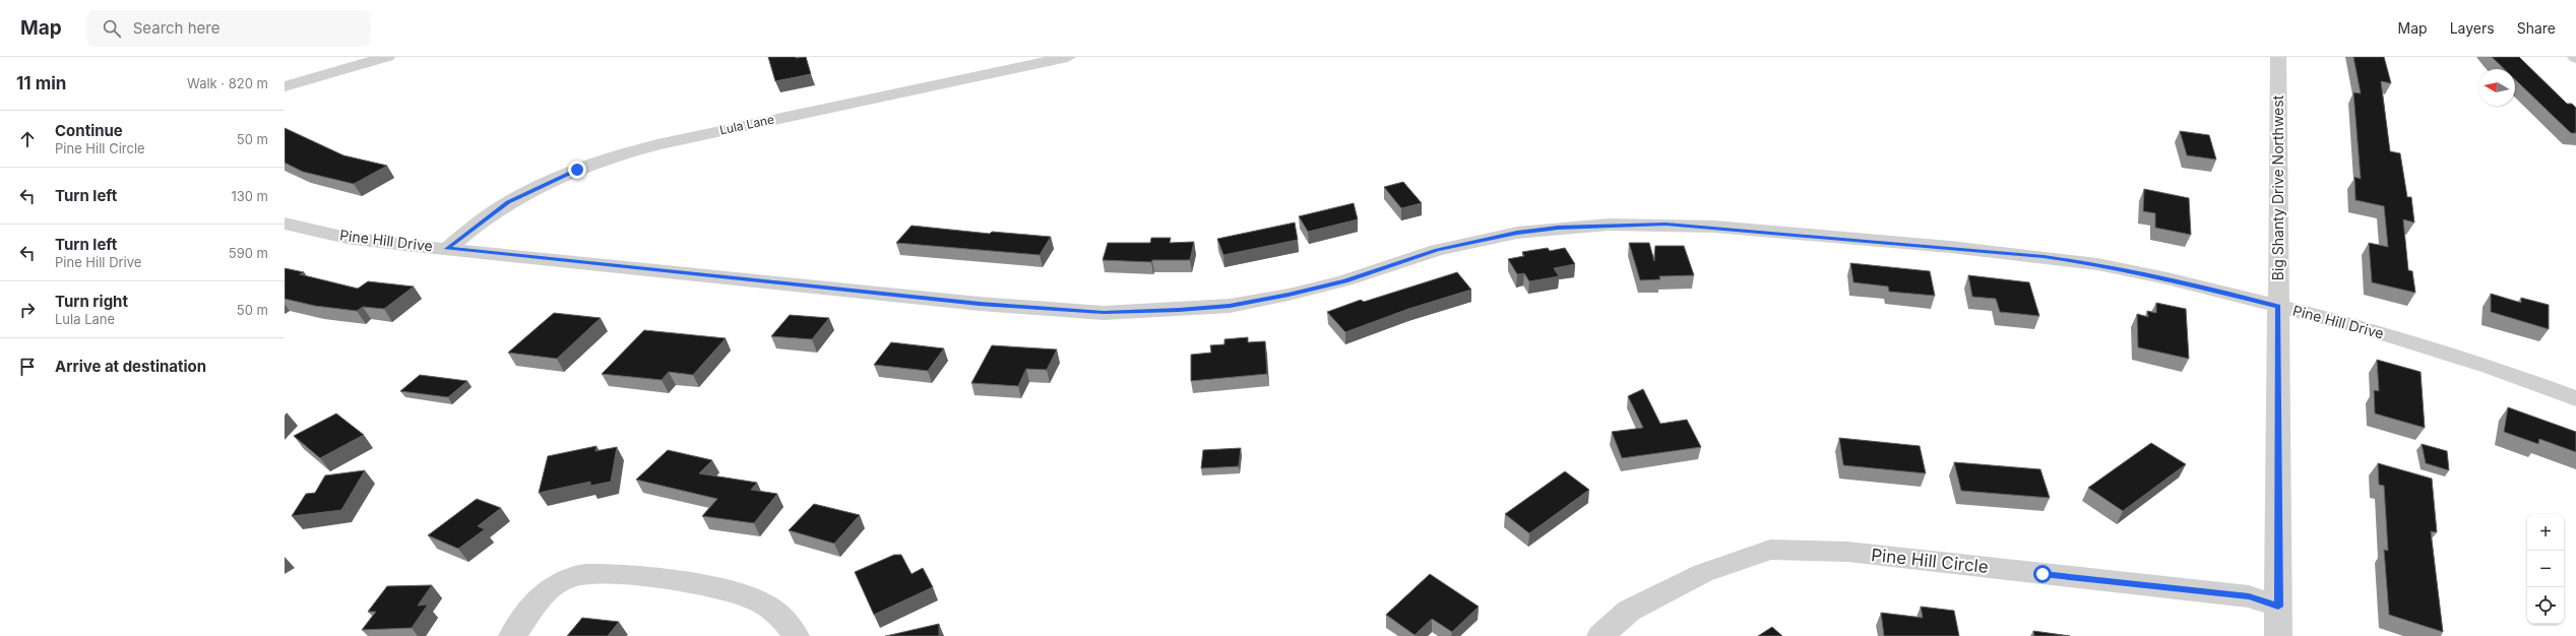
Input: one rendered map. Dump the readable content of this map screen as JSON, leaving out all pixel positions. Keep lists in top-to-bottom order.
{
  "streets": {
    "street": [
      "Lula Lane",
      "Big Shanty Drive Northwest",
      "Pine Hill Drive",
      "Pine Hill Circle"
    ]
  },
  "crossings": [
    ["Lula Lane", "Pine Hill Drive"],
    ["Big Shanty Drive Northwest", "Pine Hill Drive"],
    ["Big Shanty Drive Northwest", "Pine Hill Circle"]
  ],
  "north": "left",
  "page": {
    "header": "Map",
    "search": "Search here",
    "nav": ["Map", "Layers", "Share"],
    "heading": ["11 min", "Walk · 820 m"],
    "list": [
      ["Continue", "Pine Hill Circle", "50 m"],
      ["Turn left", "130 m"],
      ["Turn left", "Pine Hill Drive", "590 m"],
      ["Turn right", "Lula Lane", "50 m"],
      "Arrive at destination"
    ],
    "map_buttons": ["+", "−"]
  }
}
